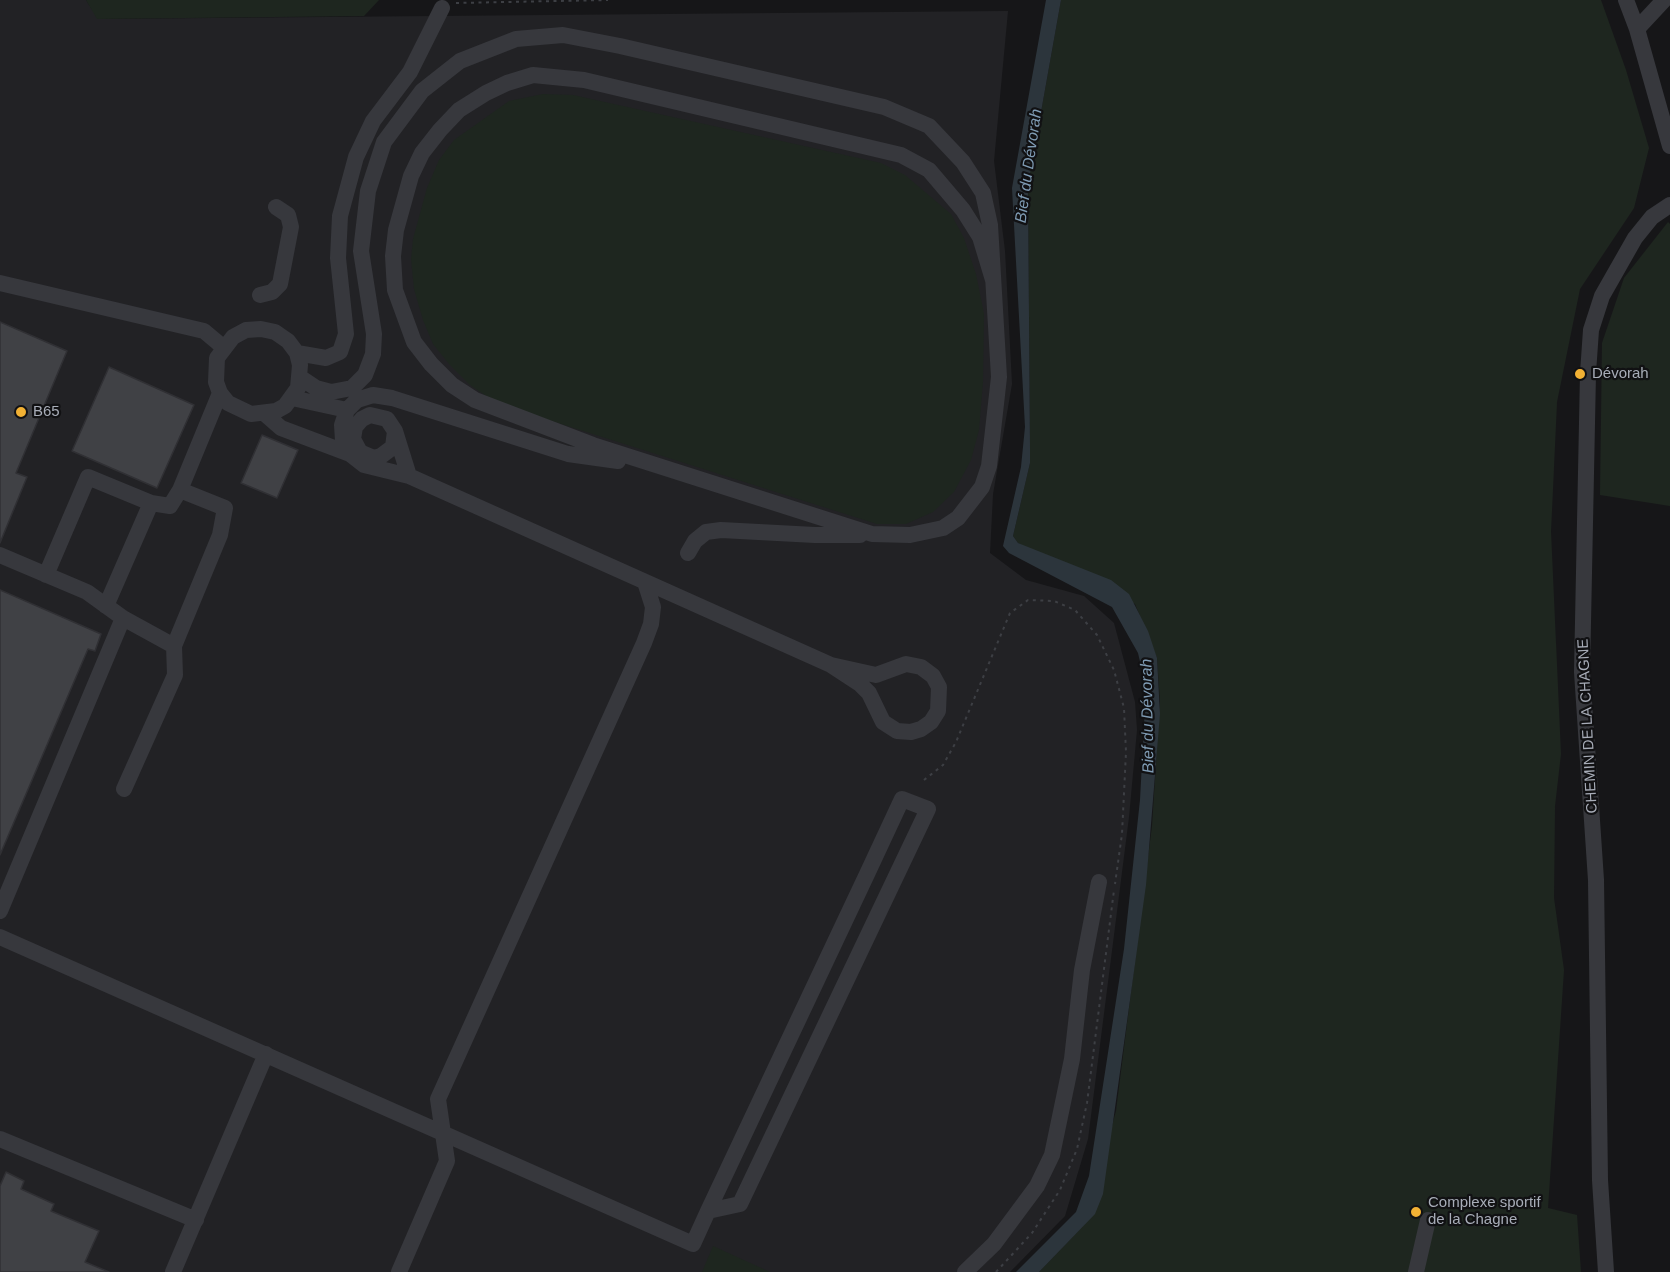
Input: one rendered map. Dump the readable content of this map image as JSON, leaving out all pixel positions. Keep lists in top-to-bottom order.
{
  "streets": {
    "street": ["CHEMIN DE LA CHAGNE"]
  },
  "water": ["Bief du Dévorah"],
  "places": ["Dévorah", "B65", "Complexe sportif de la Chagne"]
}
